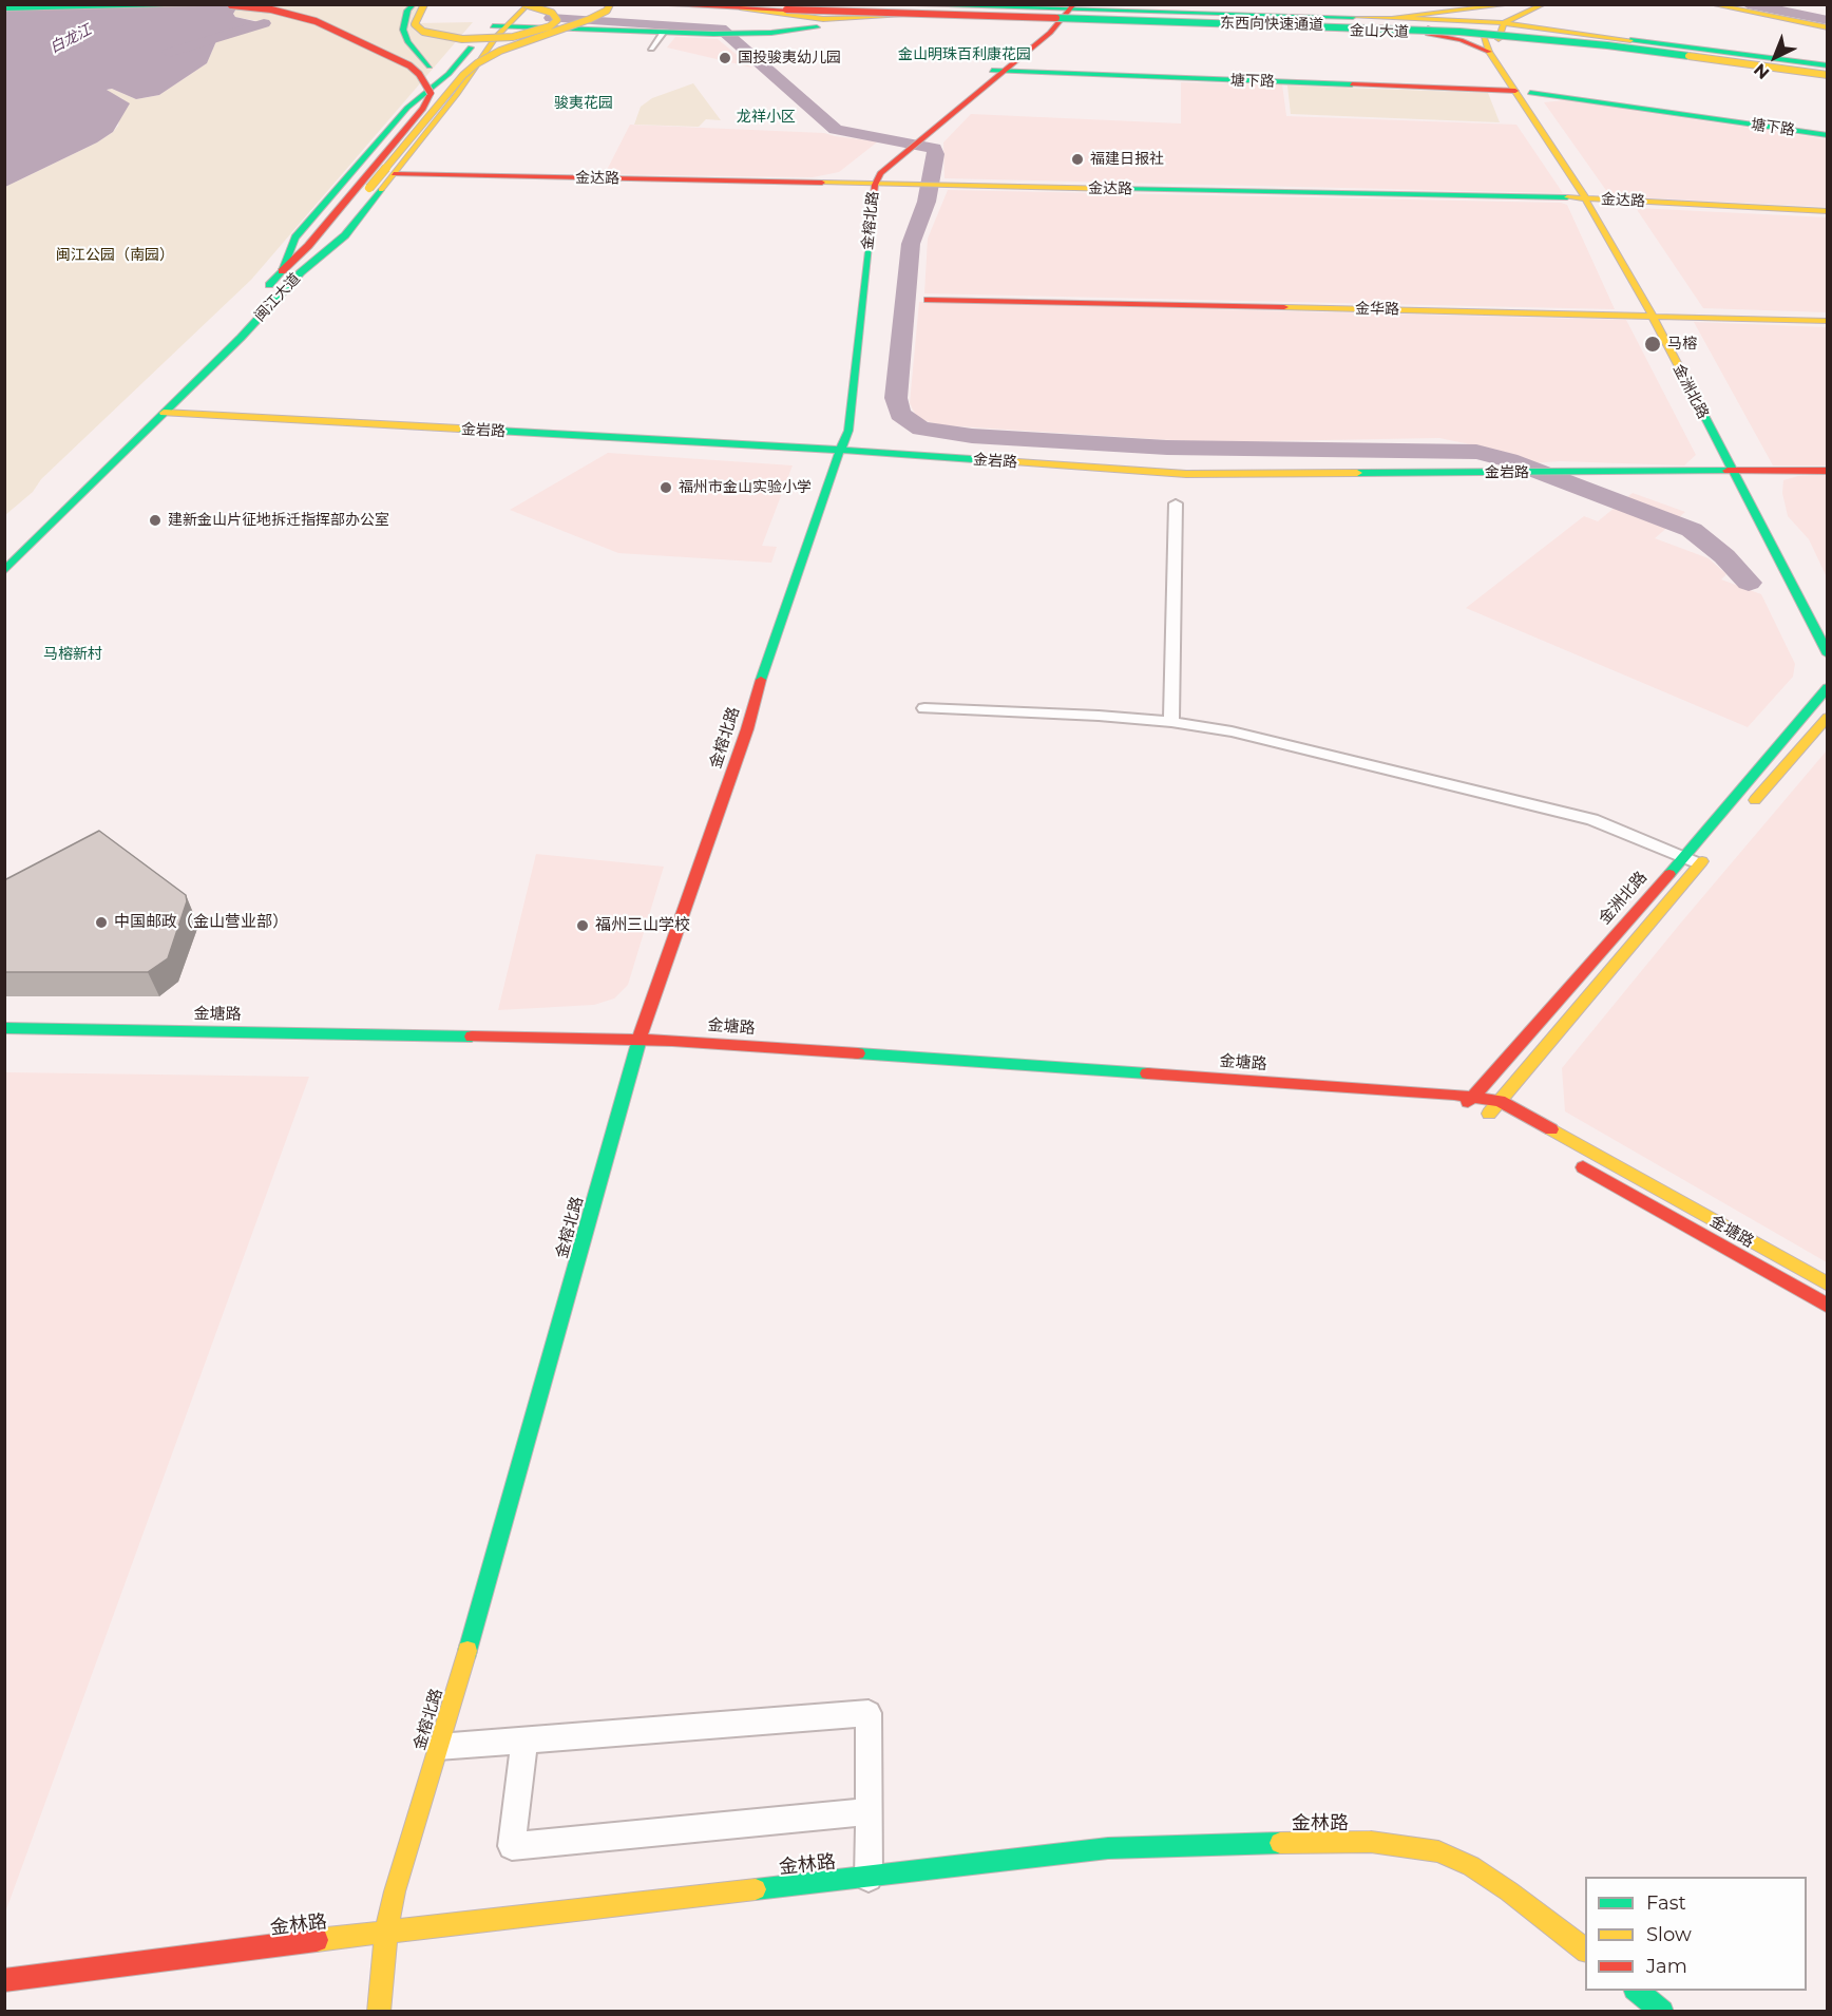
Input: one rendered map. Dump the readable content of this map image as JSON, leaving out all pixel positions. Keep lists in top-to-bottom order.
{
  "streets": {
    "main road": [
      "东西向快速通道",
      "金山大道",
      "塘下路",
      "金达路",
      "金榕北路",
      "闽江大道",
      "金华路",
      "金洲北路",
      "金岩路",
      "金塘路",
      "金林路"
    ]
  },
  "crossings": [
    ["东西向快速通道", "金山大道"],
    ["金山大道", "金榕北路"],
    ["金山大道", "金洲北路"],
    ["塘下路", "金榕北路"],
    ["塘下路", "金洲北路"],
    ["金达路", "金榕北路"],
    ["金达路", "闽江大道"],
    ["金达路", "金洲北路"],
    ["金榕北路", "金岩路"],
    ["金榕北路", "金塘路"],
    ["金榕北路", "金林路"],
    ["闽江大道", "金岩路"],
    ["金华路", "金洲北路"],
    ["金洲北路", "金岩路"],
    ["金洲北路", "金塘路"]
  ],
  "districts": [
    "金山明珠百利康花园",
    "骏夷花园",
    "龙祥小区",
    "马榕新村"
  ],
  "water": ["白龙江"],
  "parks": ["闽江公园（南园）"],
  "places": [
    "国投骏夷幼儿园",
    "福建日报社",
    "马榕",
    "福州市金山实验小学",
    "建新金山片征地拆迁指挥部办公室",
    "中国邮政（金山营业部）",
    "福州三山学校"
  ],
  "legend": ["Fast", "Slow", "Jam"],
  "north": "bottom left"
}
